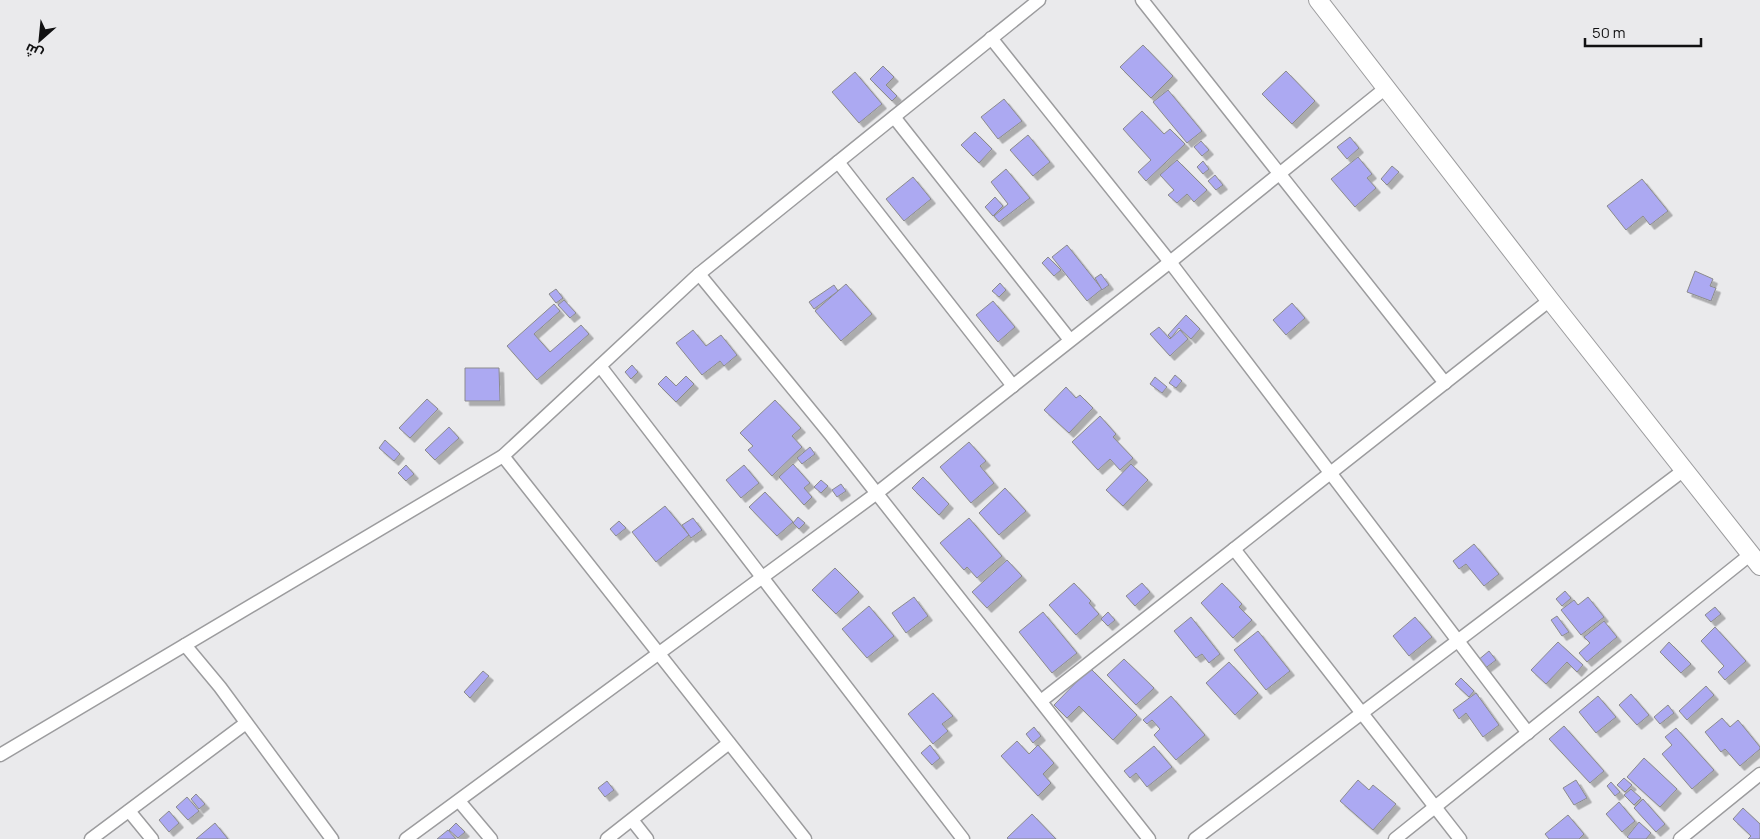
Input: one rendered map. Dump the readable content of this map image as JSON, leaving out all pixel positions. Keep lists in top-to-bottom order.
{
  "scale_bar": "50 m",
  "north": "bottom left"
}
